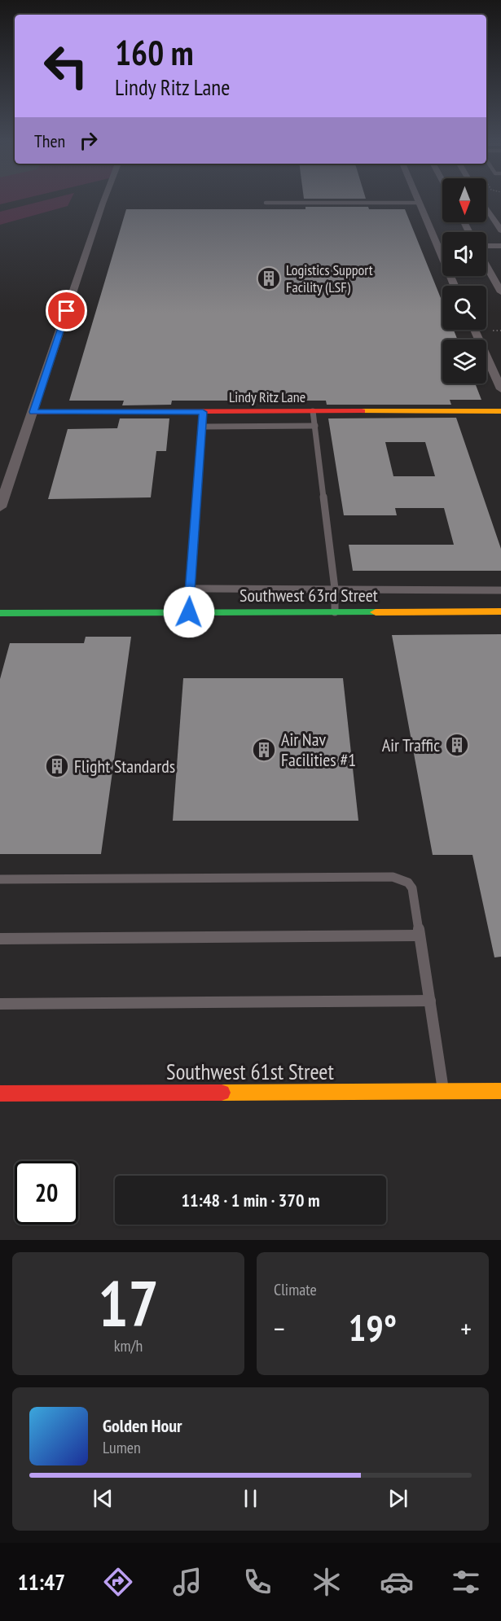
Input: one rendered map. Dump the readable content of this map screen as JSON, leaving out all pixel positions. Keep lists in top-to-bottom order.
{
  "streets": {
    "street": ["Lindy Ritz Lane", "Southwest 63rd Street", "Southwest 61st Street"]
  },
  "places": {
    "building": [
      "Logistics Support Facility (LSF)",
      "Air Traffic",
      "Air Nav Facilities #1",
      "Flight Standards"
    ]
  },
  "north": "bottom",
  "page": {
    "turn": ["160 m", "Lindy Ritz Lane"],
    "then": "Then",
    "limit": "20",
    "trip": "11:48 · 1 min · 370 m",
    "tile": [
      ["17", "km/h"],
      "Climate"
    ],
    "heat": ["−", "19°", "+"],
    "song": ["Golden Hour", "Lumen"],
    "tabs": "11:47"
  }
}
